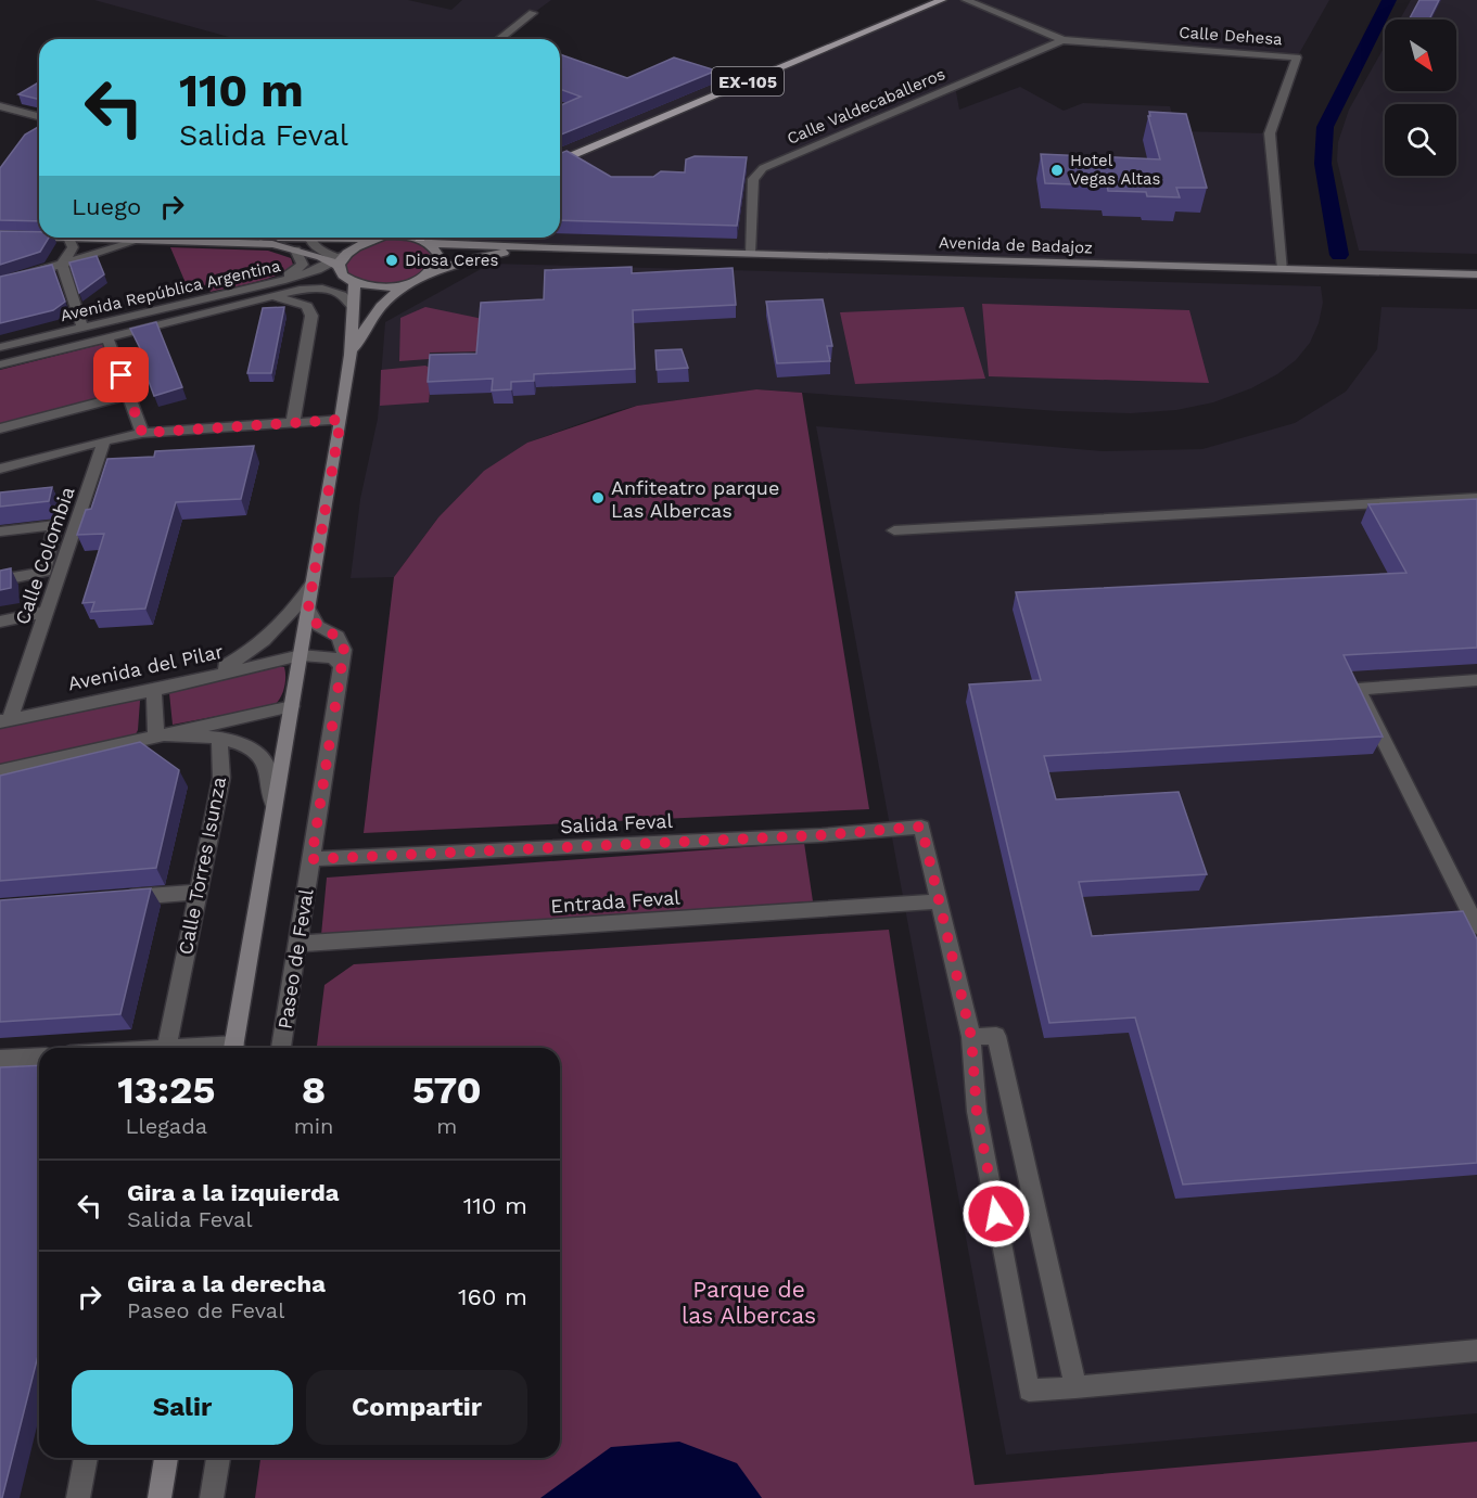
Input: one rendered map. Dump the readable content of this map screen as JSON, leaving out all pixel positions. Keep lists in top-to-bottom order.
{
  "streets": {
    "main road": ["EX-105", "Avenida de Badajoz"],
    "street": [
      "Calle Dehesa",
      "Calle Valdecaballeros",
      "Avenida República Argentina",
      "Calle Colombia",
      "Avenida del Pilar",
      "Salida Feval",
      "Calle Torres Isunza",
      "Entrada Feval",
      "Paseo de Feval"
    ]
  },
  "crossings": [
    ["Calle Dehesa", "Calle Valdecaballeros"],
    ["Calle Dehesa", "Avenida de Badajoz"],
    ["Calle Valdecaballeros", "Avenida de Badajoz"],
    ["Calle Colombia", "Avenida del Pilar"],
    ["Avenida del Pilar", "Paseo de Feval"],
    ["Salida Feval", "Entrada Feval"],
    ["Salida Feval", "Paseo de Feval"],
    ["Entrada Feval", "Paseo de Feval"]
  ],
  "parks": ["Parque de las Albercas"],
  "places": ["Hotel Vegas Altas", "Diosa Ceres", "Anfiteatro parque Las Albercas"],
  "north": "bottom right",
  "page": {
    "turn": ["110 m", "Salida Feval"],
    "then": "Luego",
    "eta": [
      "13:25",
      "Llegada",
      "8",
      "min",
      "570",
      "m"
    ],
    "list": [
      {
        "name": "Gira a la izquierda",
        "note": "Salida Feval",
        "value": "110 m"
      },
      {
        "name": "Gira a la derecha",
        "note": "Paseo de Feval",
        "value": "160 m"
      }
    ],
    "buttons": ["Salir", "Compartir"]
  }
}
